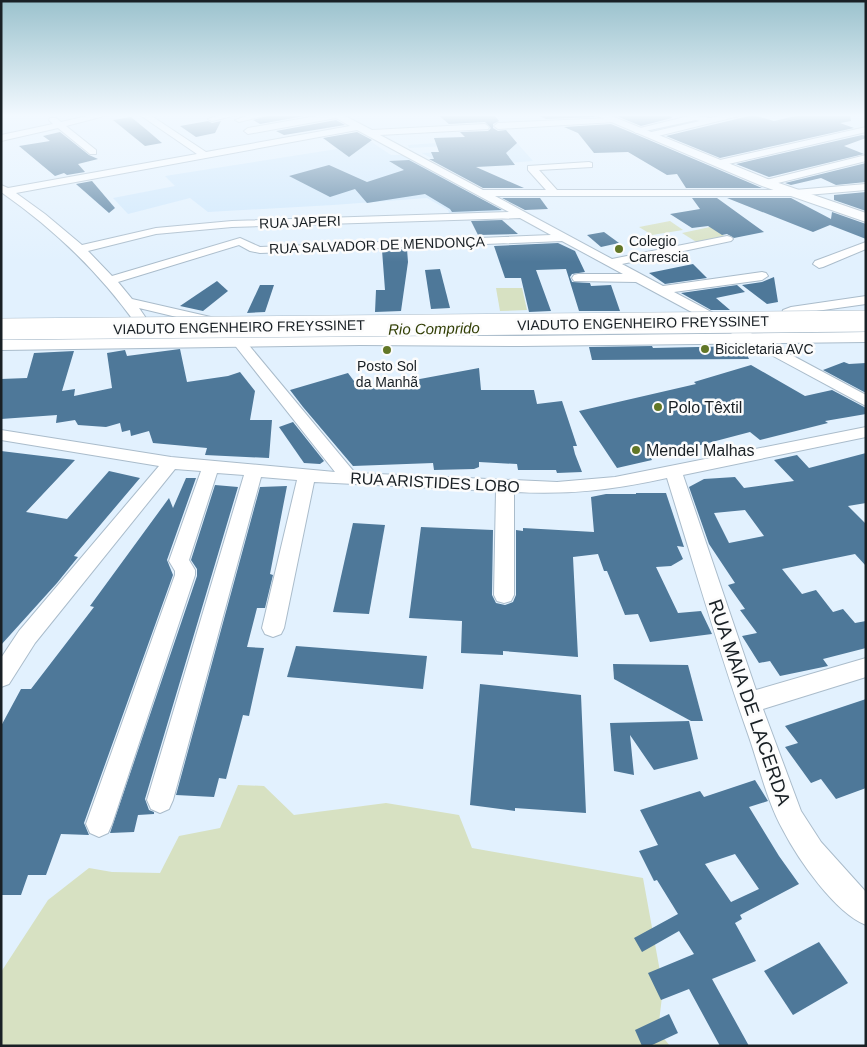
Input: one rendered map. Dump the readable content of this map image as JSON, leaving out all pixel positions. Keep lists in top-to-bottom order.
{
  "streets": {
    "highway": ["VIADUTO ENGENHEIRO FREYSSINET"],
    "street": [
      "RUA JAPERI",
      "RUA SALVADOR DE MENDONÇA",
      "RUA ARISTIDES LOBO",
      "RUA MAIA DE LACERDA"
    ]
  },
  "crossings": [
    ["RUA ARISTIDES LOBO", "RUA MAIA DE LACERDA"]
  ],
  "water": ["Rio Comprido"],
  "places": [
    "Colegio Carrescia",
    "Bicicletaria AVC",
    "Posto Sol da Manhã",
    "Polo Têxtil",
    "Mendel Malhas"
  ]
}
